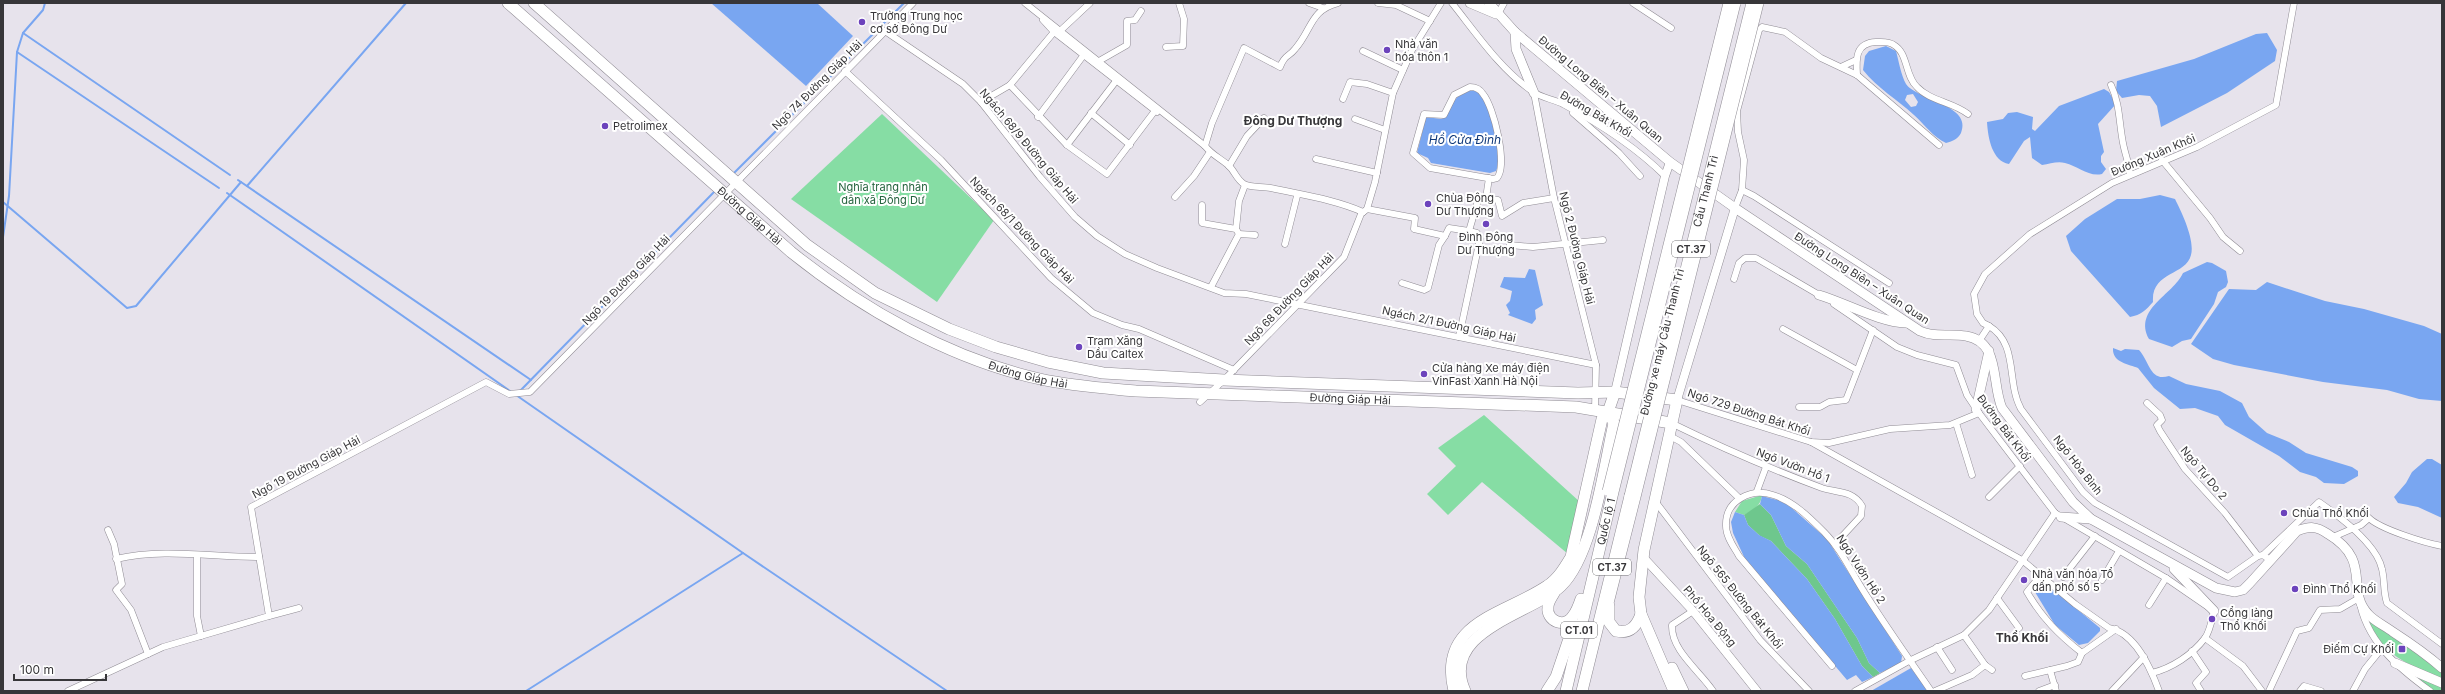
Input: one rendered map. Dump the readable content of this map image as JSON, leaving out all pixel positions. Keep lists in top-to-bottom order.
{
  "streets": {
    "highway": [
      "Cầu Thanh Trì",
      "Đường Giáp Hải",
      "CT.37",
      "Quốc lộ 1",
      "CT.01"
    ],
    "main road": ["Đường Long Biên – Xuân Quan", "Đường xe máy Cầu Thanh Trì", "Phố Hoa Động"],
    "street": [
      "Ngõ 74 Đường Giáp Hải",
      "Đường Bát Khối",
      "Ngách 68/9 Đường Giáp Hải",
      "Đường Xuân Khôi",
      "Ngách 68/1 Đường Giáp Hải",
      "Ngõ 2 Đường Giáp Hải",
      "Ngõ 19 Đường Giáp Hải",
      "Ngõ 68 Đường Giáp Hải",
      "Ngách 2/1 Đường Giáp Hải",
      "Ngõ 729 Đường Bát Khối",
      "Ngõ Vườn Hồ 1",
      "Ngõ Hòa Bình",
      "Ngõ Tự Do 2",
      "Ngõ Vườn Hồ 2",
      "Ngõ 565 Đường Bát Khối"
    ]
  },
  "crossings": [
    ["Ngõ 74 Đường Giáp Hải", "Ngách 68/9 Đường Giáp Hải"],
    ["Ngõ 74 Đường Giáp Hải", "Đường Giáp Hải"],
    ["Ngõ 74 Đường Giáp Hải", "Ngách 68/1 Đường Giáp Hải"],
    ["Ngõ 74 Đường Giáp Hải", "Ngõ 19 Đường Giáp Hải"],
    ["Đường Bát Khối", "Ngõ 2 Đường Giáp Hải"],
    ["Đường Bát Khối", "Ngõ 729 Đường Bát Khối"],
    ["Ngách 68/9 Đường Giáp Hải", "Ngõ 68 Đường Giáp Hải"],
    ["Ngách 68/9 Đường Giáp Hải", "Ngách 2/1 Đường Giáp Hải"],
    ["Đường Xuân Khôi", "Ngõ Hòa Bình"],
    ["Cầu Thanh Trì", "Đường xe máy Cầu Thanh Trì"],
    ["Cầu Thanh Trì", "Quốc lộ 1"],
    ["Đường Giáp Hải", "Ngõ 2 Đường Giáp Hải"],
    ["Đường Giáp Hải", "Ngõ 19 Đường Giáp Hải"],
    ["Đường Giáp Hải", "Ngõ 68 Đường Giáp Hải"],
    ["Đường Giáp Hải", "Ngõ 729 Đường Bát Khối"],
    ["Đường Giáp Hải", "Ngõ Vườn Hồ 1"],
    ["Ngách 68/1 Đường Giáp Hải", "Ngõ 68 Đường Giáp Hải"],
    ["Ngõ 2 Đường Giáp Hải", "Ngách 2/1 Đường Giáp Hải"],
    ["Ngõ 68 Đường Giáp Hải", "Ngách 2/1 Đường Giáp Hải"],
    ["Đường xe máy Cầu Thanh Trì", "Quốc lộ 1"],
    ["Ngõ Vườn Hồ 1", "Ngõ Vườn Hồ 2"],
    ["Ngõ Hòa Bình", "Ngõ Tự Do 2"]
  ],
  "districts": ["Đông Dư Thượng", "Thổ Khối"],
  "water": ["Hồ Cửa Đình"],
  "parks": ["Nghĩa trang nhân dân xã Đông Dư"],
  "places": {
    "other": [
      "Trường Trung học cơ sở Đông Dư",
      "Nhà văn hóa thôn 1",
      "Petrolimex",
      "Chùa Đông Dư Thượng",
      "Đình Đông Dư Thượng",
      "Trạm Xăng Dầu Caltex",
      "Cửa hàng Xe máy điện VinFast Xanh Hà Nội",
      "Chùa Thổ Khối",
      "Nhà văn hóa Tổ dấn phố số 5",
      "Đình Thổ Khối",
      "Cổng làng Thổ Khối"
    ],
    "transit": ["Điếm Cự Khối"]
  },
  "scale_bar": "100 m"
}
